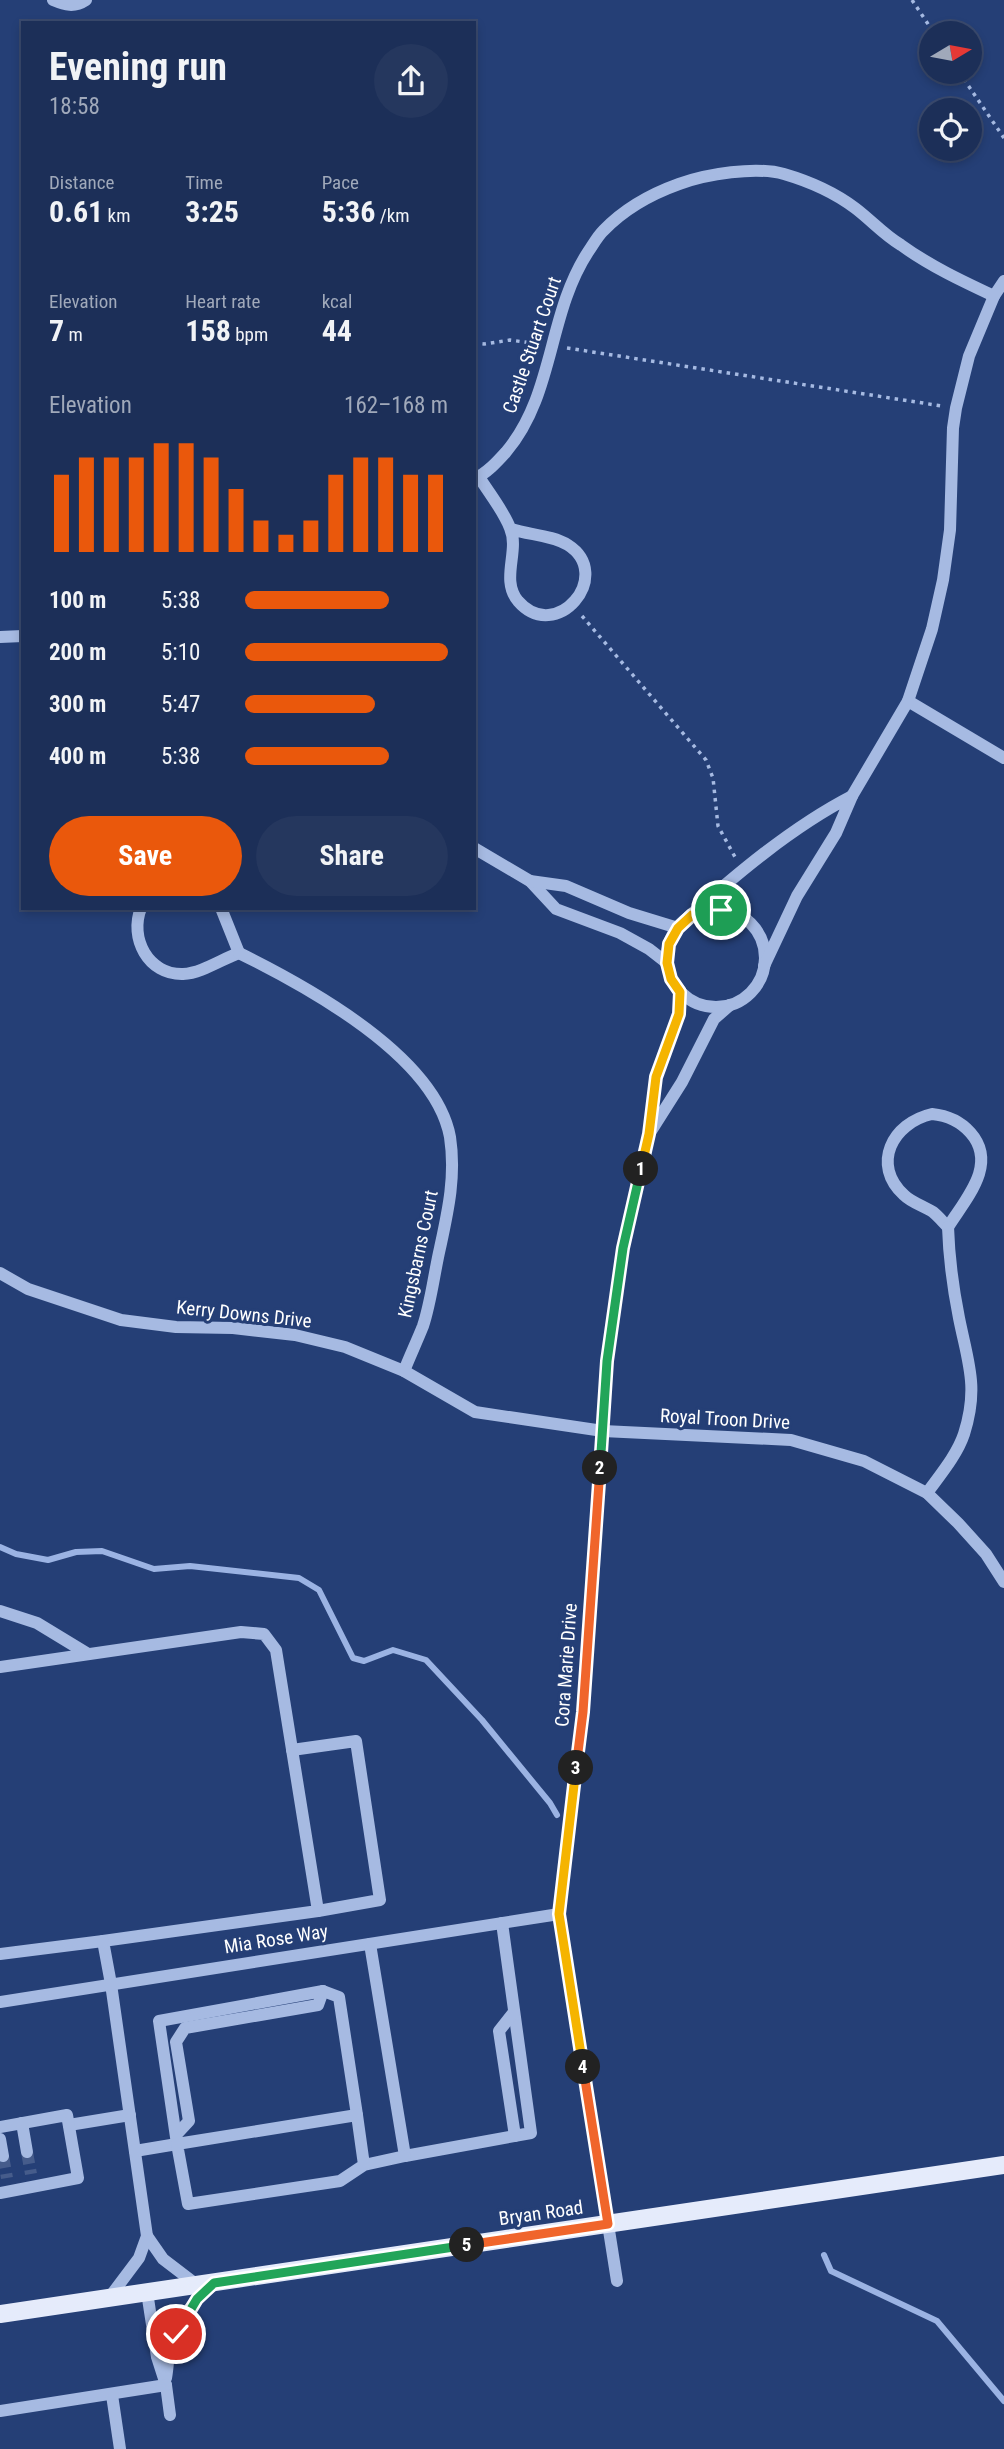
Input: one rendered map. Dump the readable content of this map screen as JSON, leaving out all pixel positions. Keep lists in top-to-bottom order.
{
  "streets": {
    "main road": ["Bryan Road"],
    "street": [
      "Castle Stuart Court",
      "Kingsbarns Court",
      "Kerry Downs Drive",
      "Royal Troon Drive",
      "Cora Marie Drive",
      "Mia Rose Way"
    ]
  },
  "crossings": [
    ["Kingsbarns Court", "Kerry Downs Drive"],
    ["Kerry Downs Drive", "Royal Troon Drive"],
    ["Kerry Downs Drive", "Cora Marie Drive"],
    ["Royal Troon Drive", "Cora Marie Drive"],
    ["Cora Marie Drive", "Mia Rose Way"],
    ["Cora Marie Drive", "Bryan Road"]
  ],
  "north": "right",
  "page": {
    "heading": ["Evening run", "18:58"],
    "stats": [
      ["Distance", "0.61 km"],
      ["Time", "3:25"],
      ["Pace", "5:36 /km"],
      ["Elevation", "7 m"],
      ["Heart rate", "158 bpm"],
      ["kcal", "44"]
    ],
    "chart": ["Elevation", "162–168 m"],
    "list": [
      {
        "name": "100 m",
        "note": "5:38"
      },
      {
        "name": "200 m",
        "note": "5:10"
      },
      {
        "name": "300 m",
        "note": "5:47"
      },
      {
        "name": "400 m",
        "note": "5:38"
      }
    ],
    "buttons": ["Save", "Share"],
    "pins": [
      "1",
      "2",
      "3",
      "4",
      "5"
    ]
  }
}
